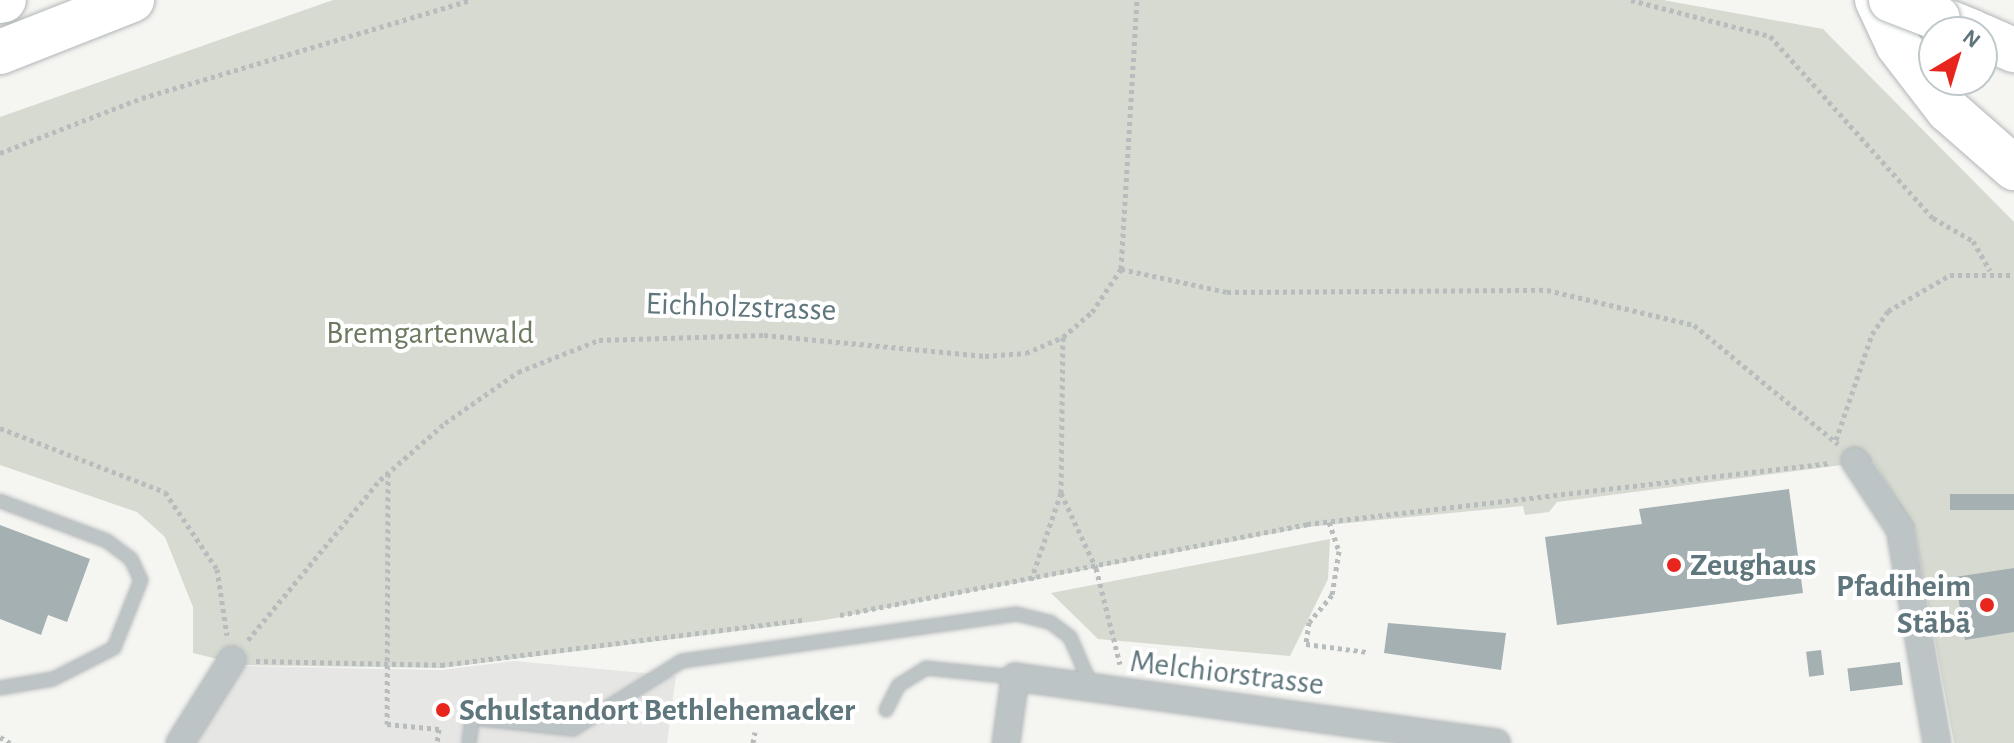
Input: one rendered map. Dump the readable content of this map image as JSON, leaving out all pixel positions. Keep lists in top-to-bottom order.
{
  "streets": {
    "street": ["Melchiorstrasse"],
    "path": ["Eichholzstrasse"]
  },
  "parks": ["Bremgartenwald"],
  "places": ["Zeughaus", "Pfadiheim Stäbä", "Schulstandort Bethlehemacker"],
  "north": "top right"
}
